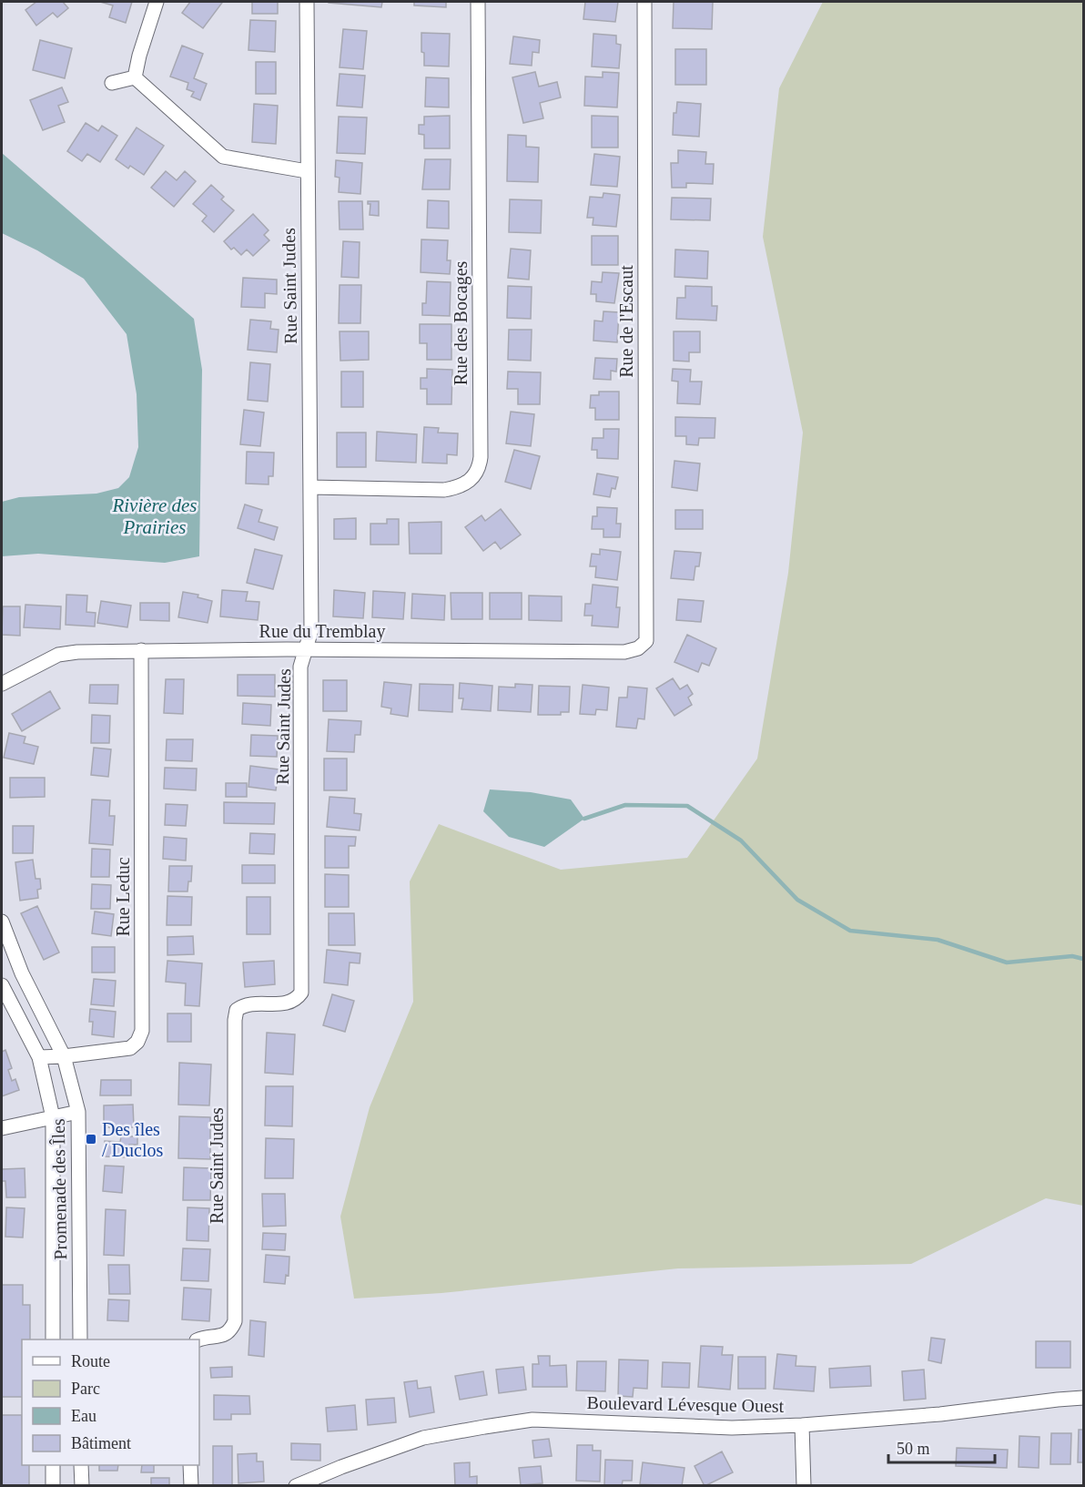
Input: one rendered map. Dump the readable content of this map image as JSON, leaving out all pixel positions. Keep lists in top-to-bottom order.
{
  "streets": {
    "street": [
      "Rue Saint Judes",
      "Rue de l'Escaut",
      "Rue des Bocages",
      "Rue du Tremblay",
      "Rue Leduc",
      "Promenade des Îles",
      "Boulevard Lévesque Ouest"
    ]
  },
  "crossings": [
    ["Rue Saint Judes", "Rue des Bocages"],
    ["Rue Saint Judes", "Rue du Tremblay"],
    ["Rue de l'Escaut", "Rue du Tremblay"],
    ["Rue du Tremblay", "Rue Leduc"],
    ["Rue Leduc", "Promenade des Îles"]
  ],
  "water": ["Rivière des Prairies"],
  "places": {
    "transit": ["Des îles / Duclos"]
  },
  "legend": [
    "Route",
    "Parc",
    "Eau",
    "Bâtiment"
  ],
  "scale_bar": "50 m"
}
